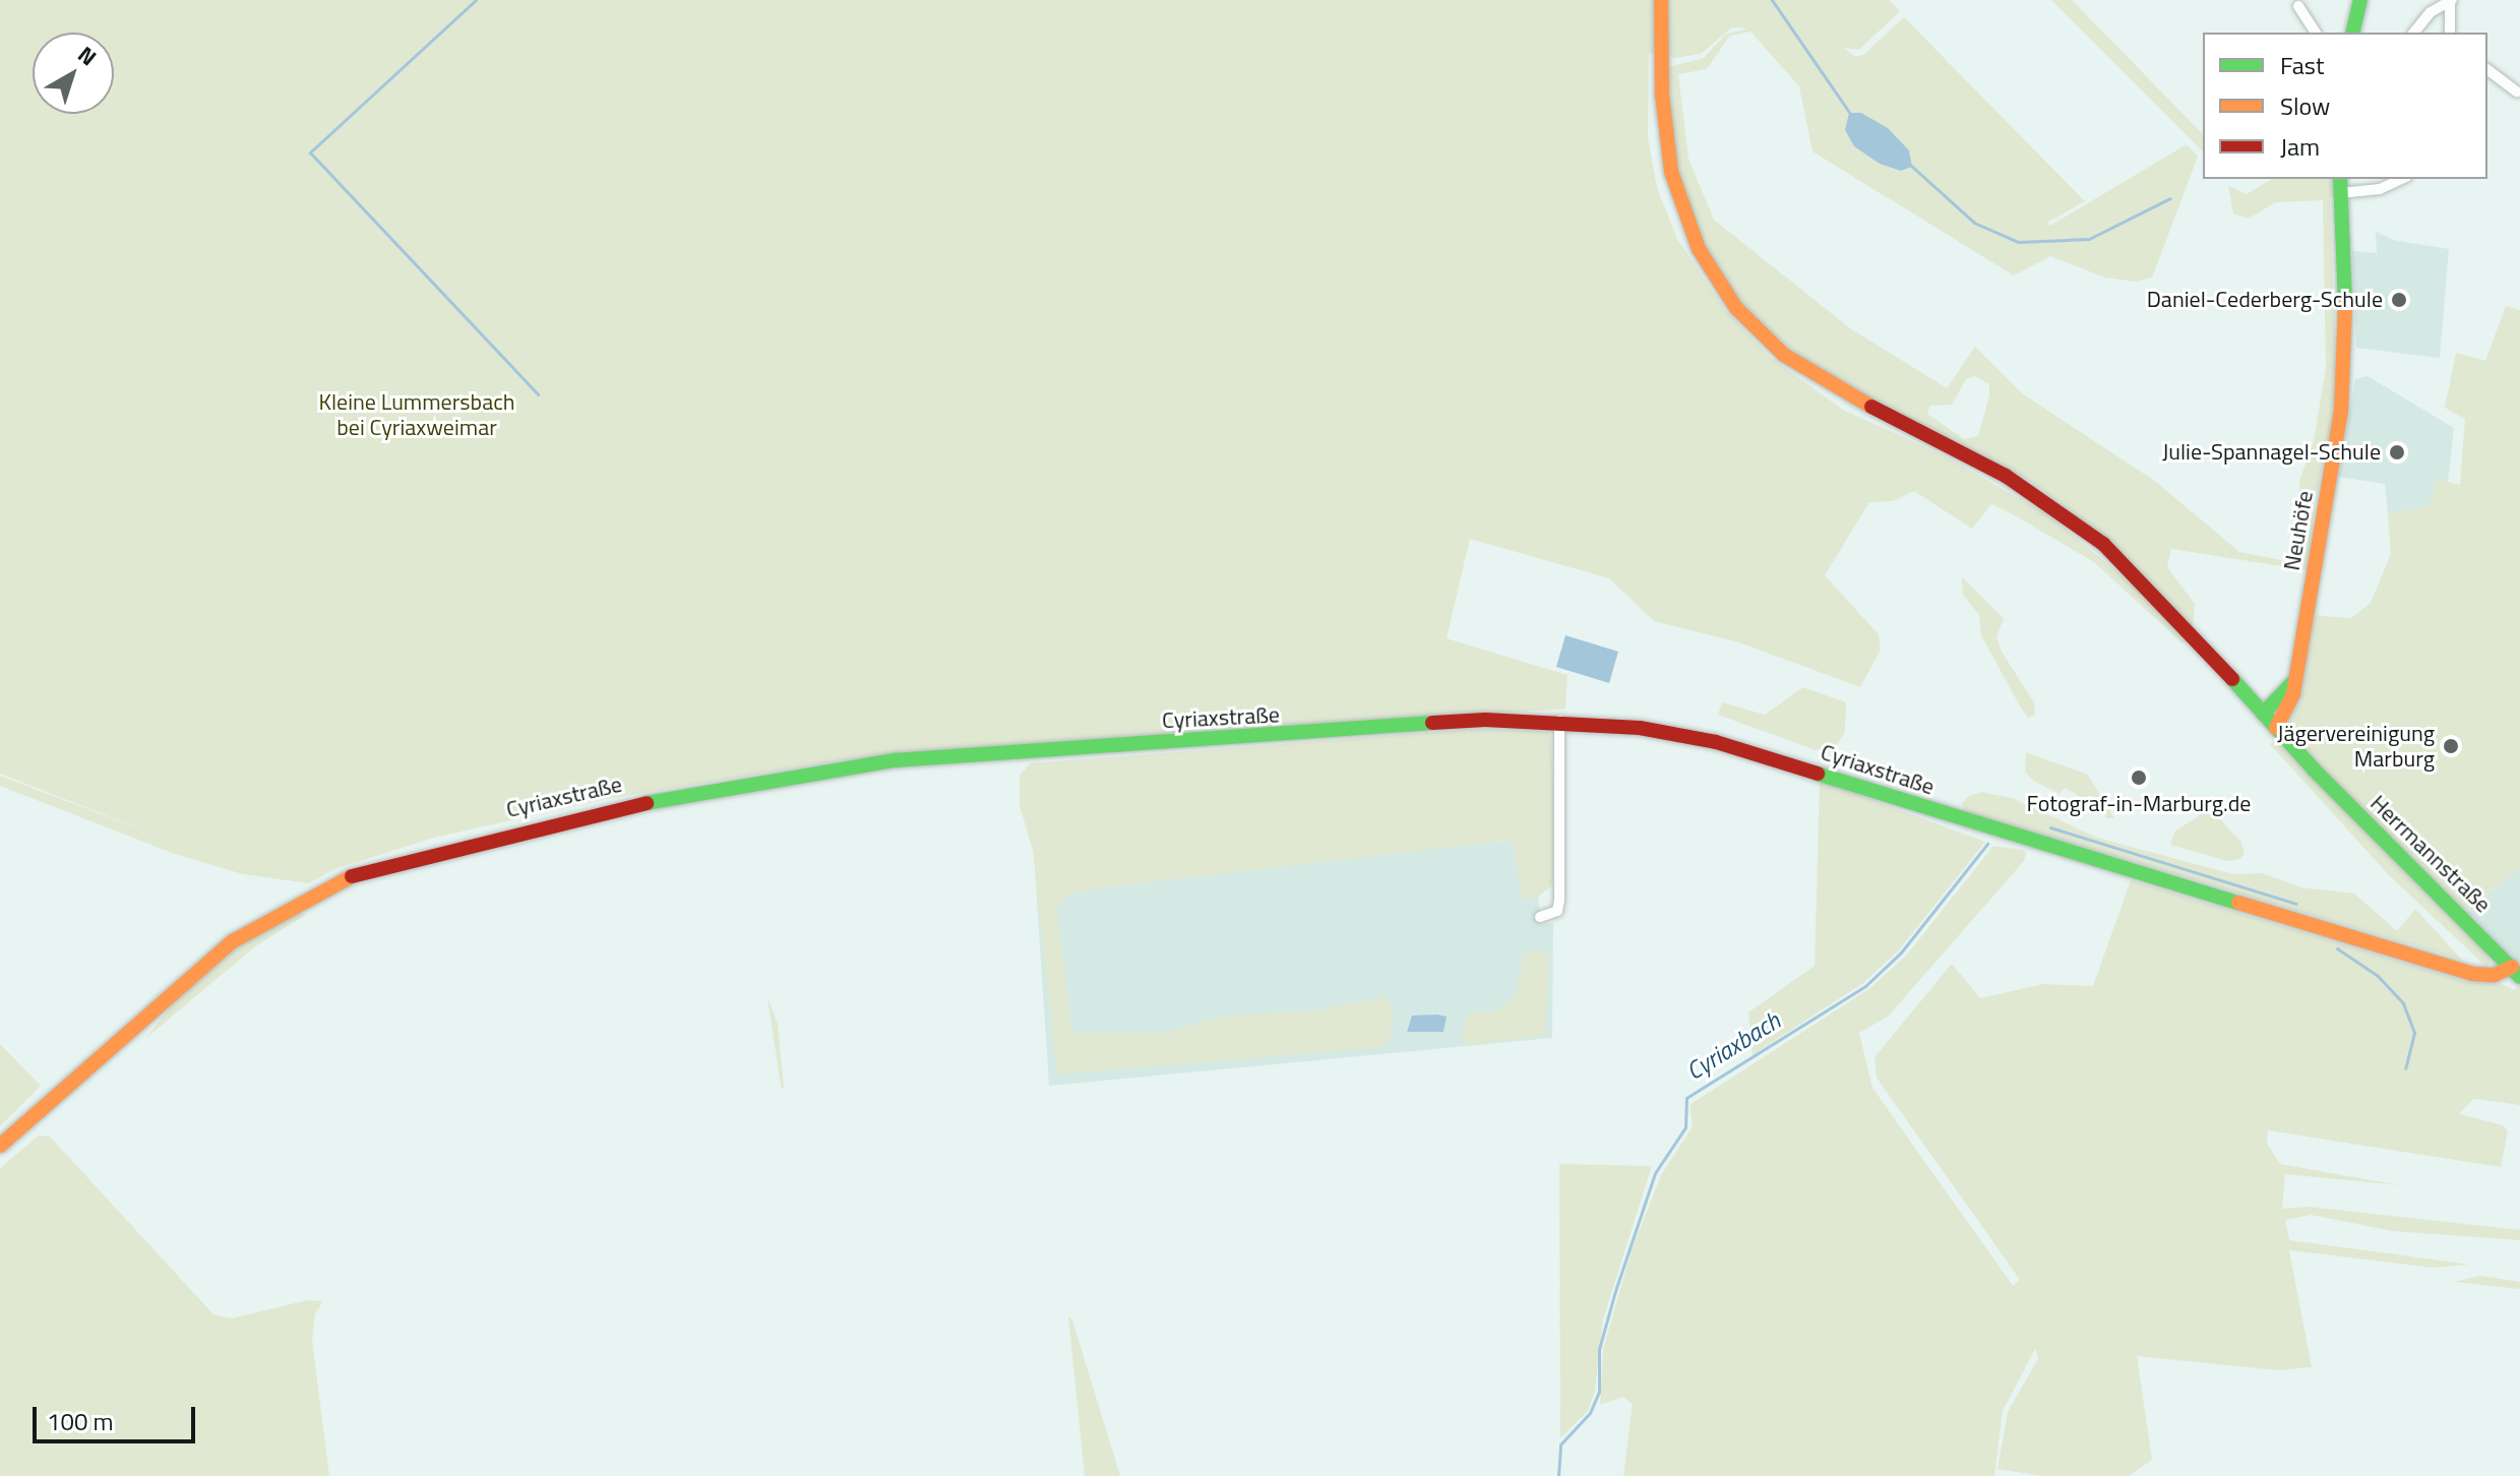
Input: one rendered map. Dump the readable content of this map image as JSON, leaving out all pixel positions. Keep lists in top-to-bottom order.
{
  "streets": {
    "street": ["Neuhöfe", "Cyriaxstraße", "Herrmannstraße"]
  },
  "crossings": [
    ["Neuhöfe", "Herrmannstraße"],
    ["Cyriaxstraße", "Herrmannstraße"]
  ],
  "water": ["Cyriaxbach"],
  "parks": ["Kleine Lummersbach bei Cyriaxweimar"],
  "places": [
    "Daniel-Cederberg-Schule",
    "Julie-Spannagel-Schule",
    "Jägervereinigung Marburg",
    "Fotograf-in-Marburg.de"
  ],
  "legend": ["Fast", "Slow", "Jam"],
  "scale_bar": "100 m",
  "north": "top right"
}
